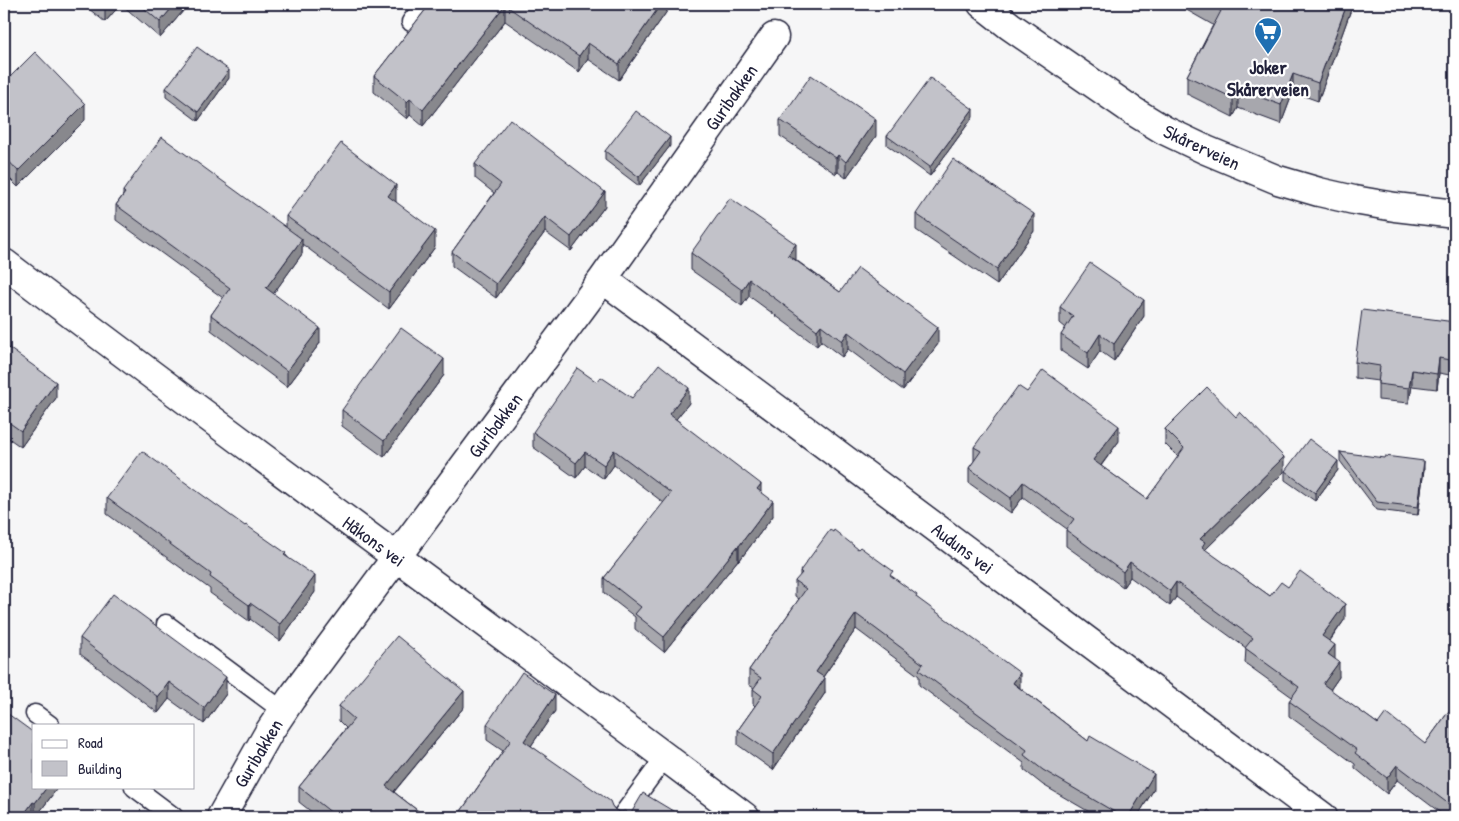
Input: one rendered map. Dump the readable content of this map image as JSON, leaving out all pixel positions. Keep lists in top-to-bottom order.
{
  "streets": {
    "street": [
      "Guribakken",
      "Skårerveien",
      "Håkons vei",
      "Auduns vei"
    ]
  },
  "crossings": [
    ["Guribakken", "Håkons vei"],
    ["Guribakken", "Auduns vei"]
  ],
  "places": {
    "supermarket": ["Joker Skårerveien"]
  },
  "legend": ["Road", "Building"]
}
